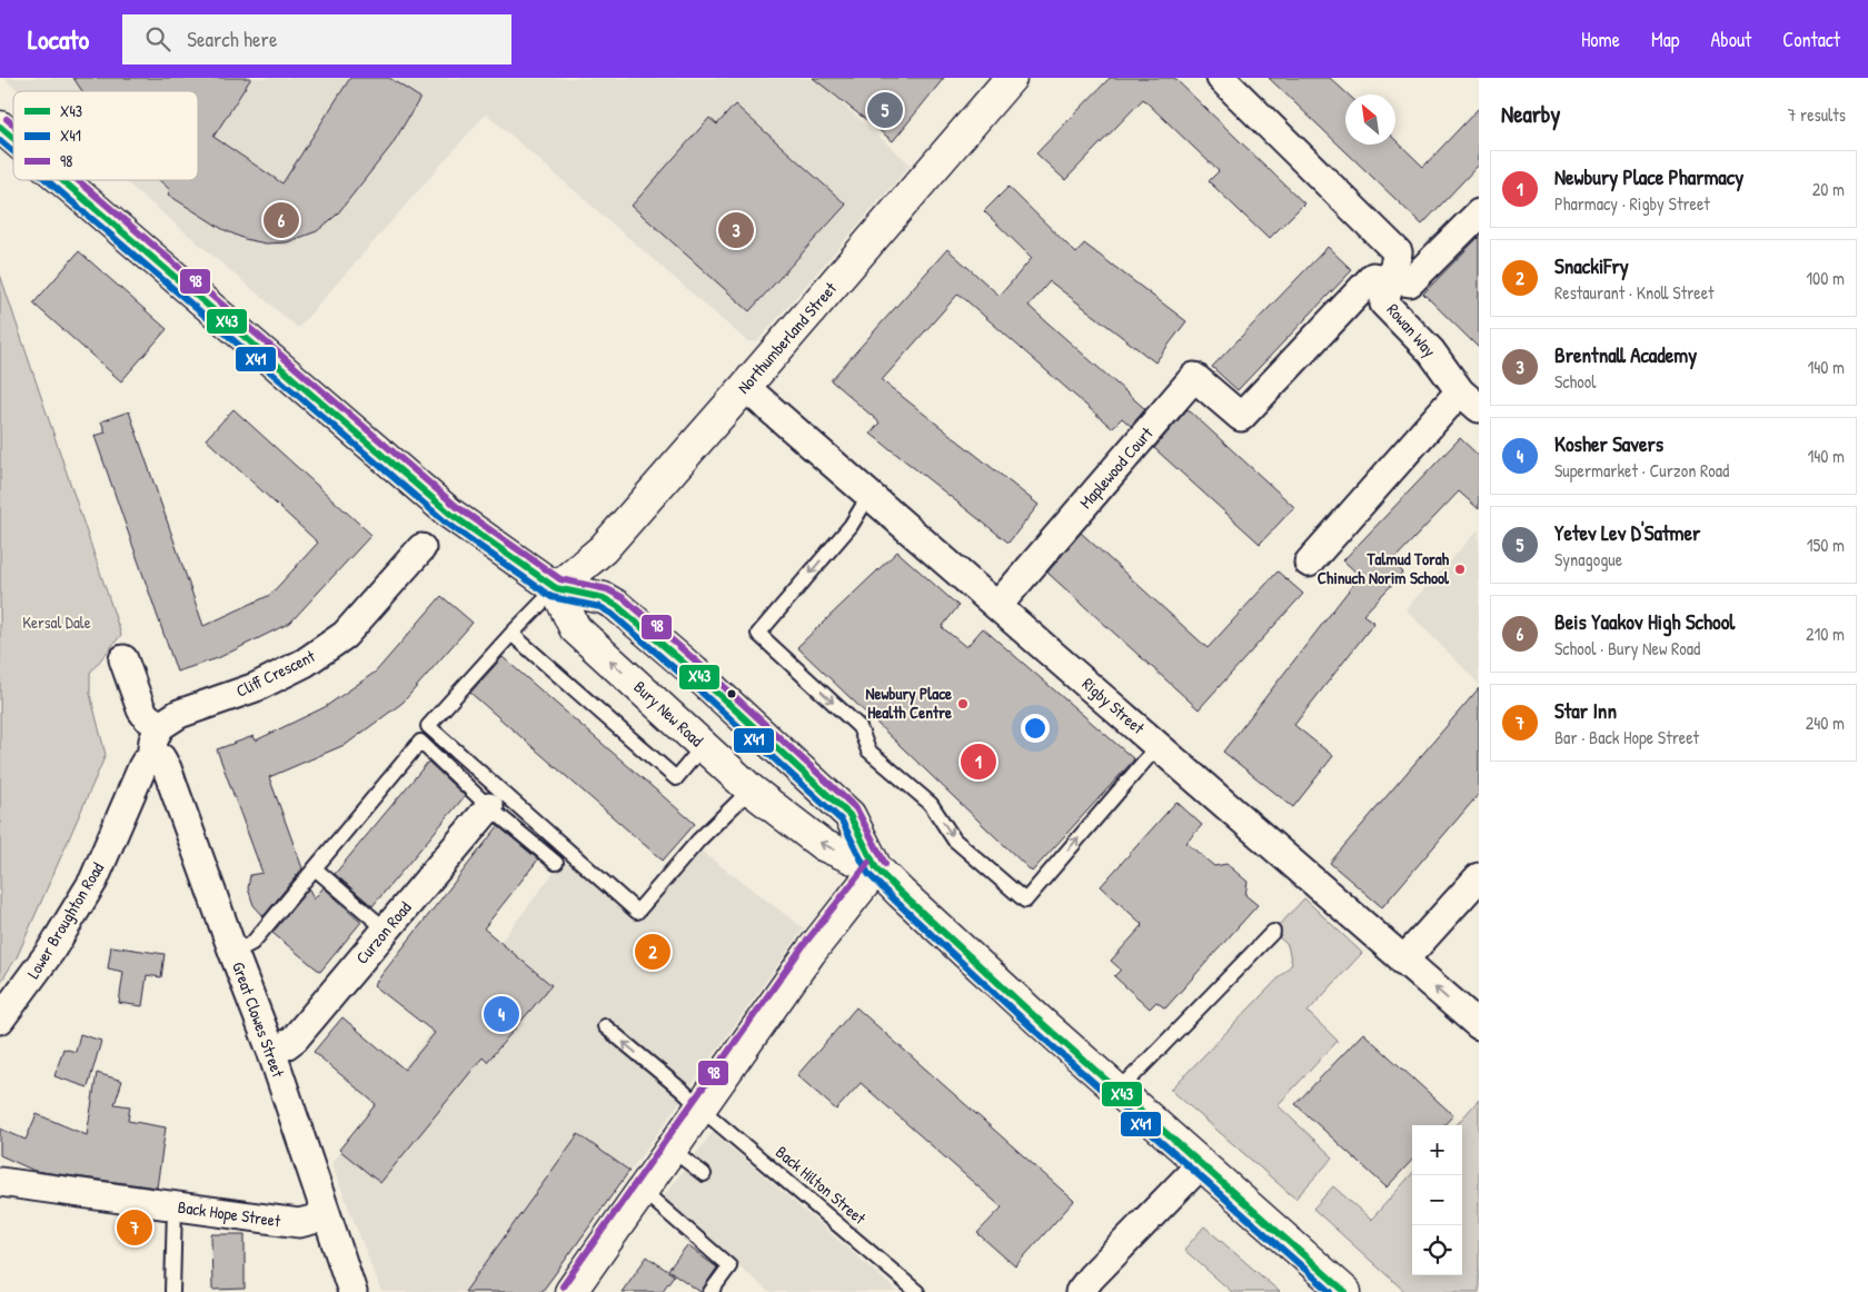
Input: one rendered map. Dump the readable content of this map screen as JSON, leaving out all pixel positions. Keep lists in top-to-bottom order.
{
  "streets": {
    "main road": ["Northumberland Street", "Bury New Road"],
    "street": [
      "Rowan Way",
      "Maplewood Court",
      "Cliff Crescent",
      "Rigby Street",
      "Lower Broughton Road",
      "Curzon Road",
      "Great Clowes Street",
      "Back Hope Street"
    ],
    "lane": ["Back Hilton Street"]
  },
  "crossings": [
    ["Rowan Way", "Maplewood Court"],
    ["Northumberland Street", "Rigby Street"],
    ["Northumberland Street", "Bury New Road"],
    ["Maplewood Court", "Rigby Street"],
    ["Lower Broughton Road", "Great Clowes Street"],
    ["Curzon Road", "Great Clowes Street"],
    ["Great Clowes Street", "Back Hope Street"]
  ],
  "parks": ["Kersal Dale"],
  "places": ["Talmud Torah Chinuch Norim School", "Newbury Place Health Centre"],
  "lines": ["transit line 98", "transit line X43", "transit line X41"],
  "legend": ["X43", "X41", "98"],
  "north": "top left",
  "page": {
    "header": "Locato",
    "search": "Search here",
    "nav": [
      "Home",
      "Map",
      "About",
      "Contact"
    ],
    "heading": ["Nearby", "7 results"],
    "pins": [
      "5",
      "6",
      "3",
      "1",
      "2",
      "4",
      "7"
    ],
    "list": [
      {
        "mark": "1",
        "name": "Newbury Place Pharmacy",
        "note": "Pharmacy · Rigby Street",
        "value": "20 m"
      },
      {
        "mark": "2",
        "name": "SnackiFry",
        "note": "Restaurant · Knoll Street",
        "value": "100 m"
      },
      {
        "mark": "3",
        "name": "Brentnall Academy",
        "note": "School",
        "value": "140 m"
      },
      {
        "mark": "4",
        "name": "Kosher Savers",
        "note": "Supermarket · Curzon Road",
        "value": "140 m"
      },
      {
        "mark": "5",
        "name": "Yetev Lev D'Satmer",
        "note": "Synagogue",
        "value": "150 m"
      },
      {
        "mark": "6",
        "name": "Beis Yaakov High School",
        "note": "School · Bury New Road",
        "value": "210 m"
      },
      {
        "mark": "7",
        "name": "Star Inn",
        "note": "Bar · Back Hope Street",
        "value": "240 m"
      }
    ],
    "map_buttons": ["+", "−"]
  }
}
